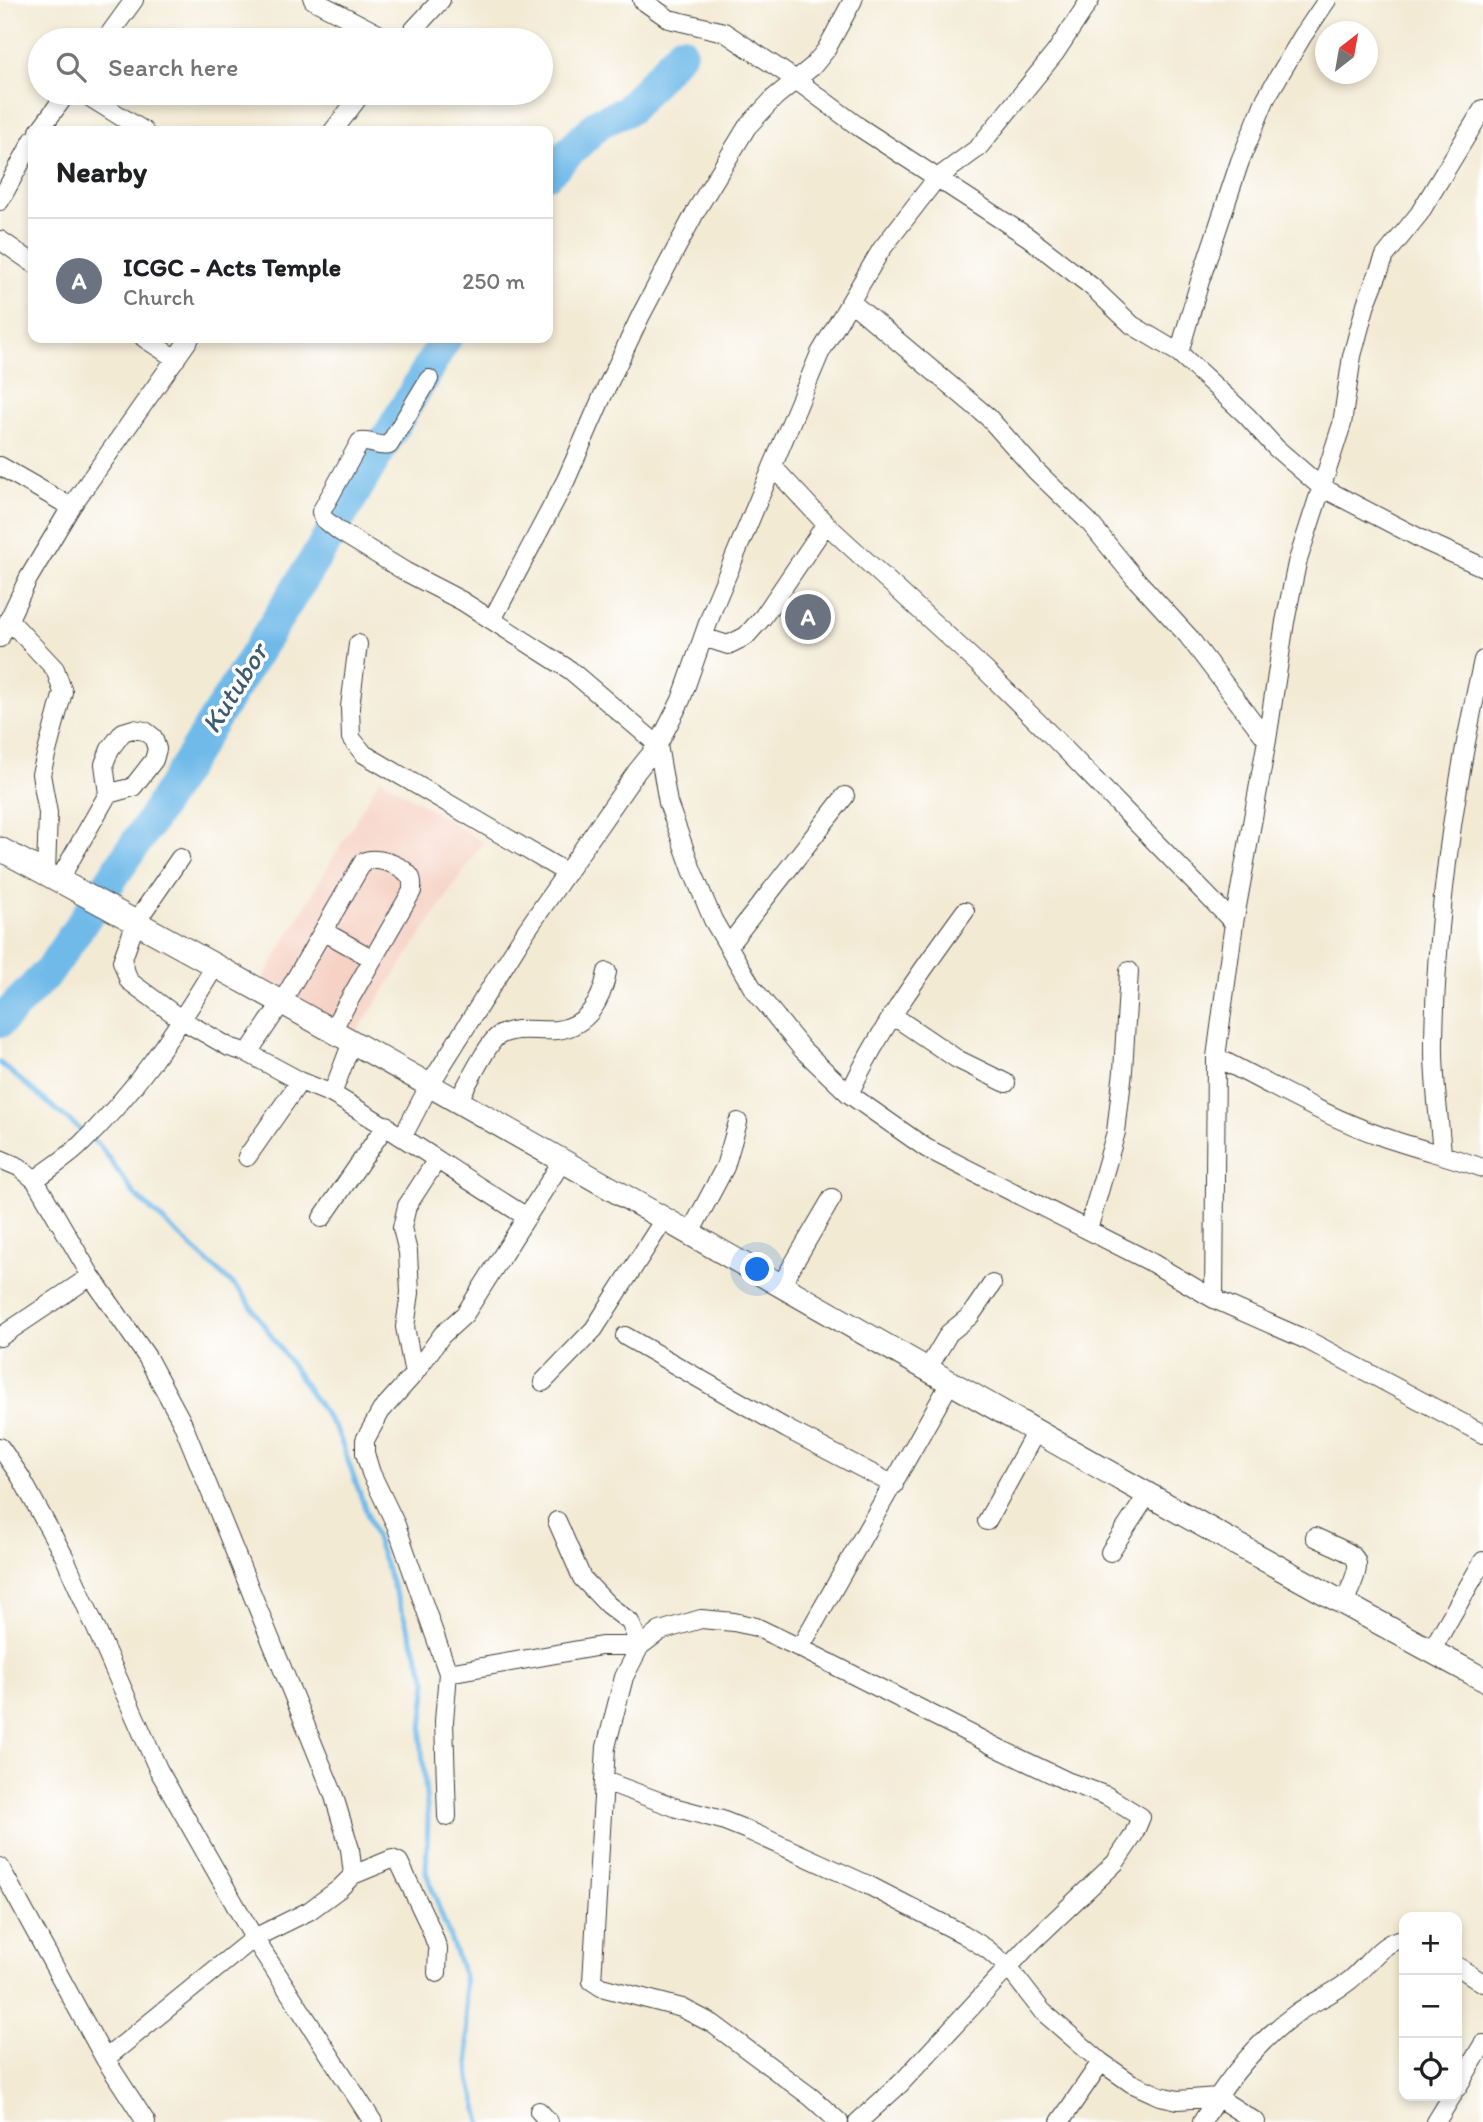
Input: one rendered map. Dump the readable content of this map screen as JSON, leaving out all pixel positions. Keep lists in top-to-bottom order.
{
  "water": ["Kutubor"],
  "north": "top right",
  "page": {
    "search": "Search here",
    "heading": "Nearby",
    "list": [
      {
        "mark": "A",
        "name": "ICGC - Acts Temple",
        "note": "Church",
        "value": "250 m"
      }
    ],
    "pins": "A",
    "map_buttons": ["+", "−"]
  }
}
